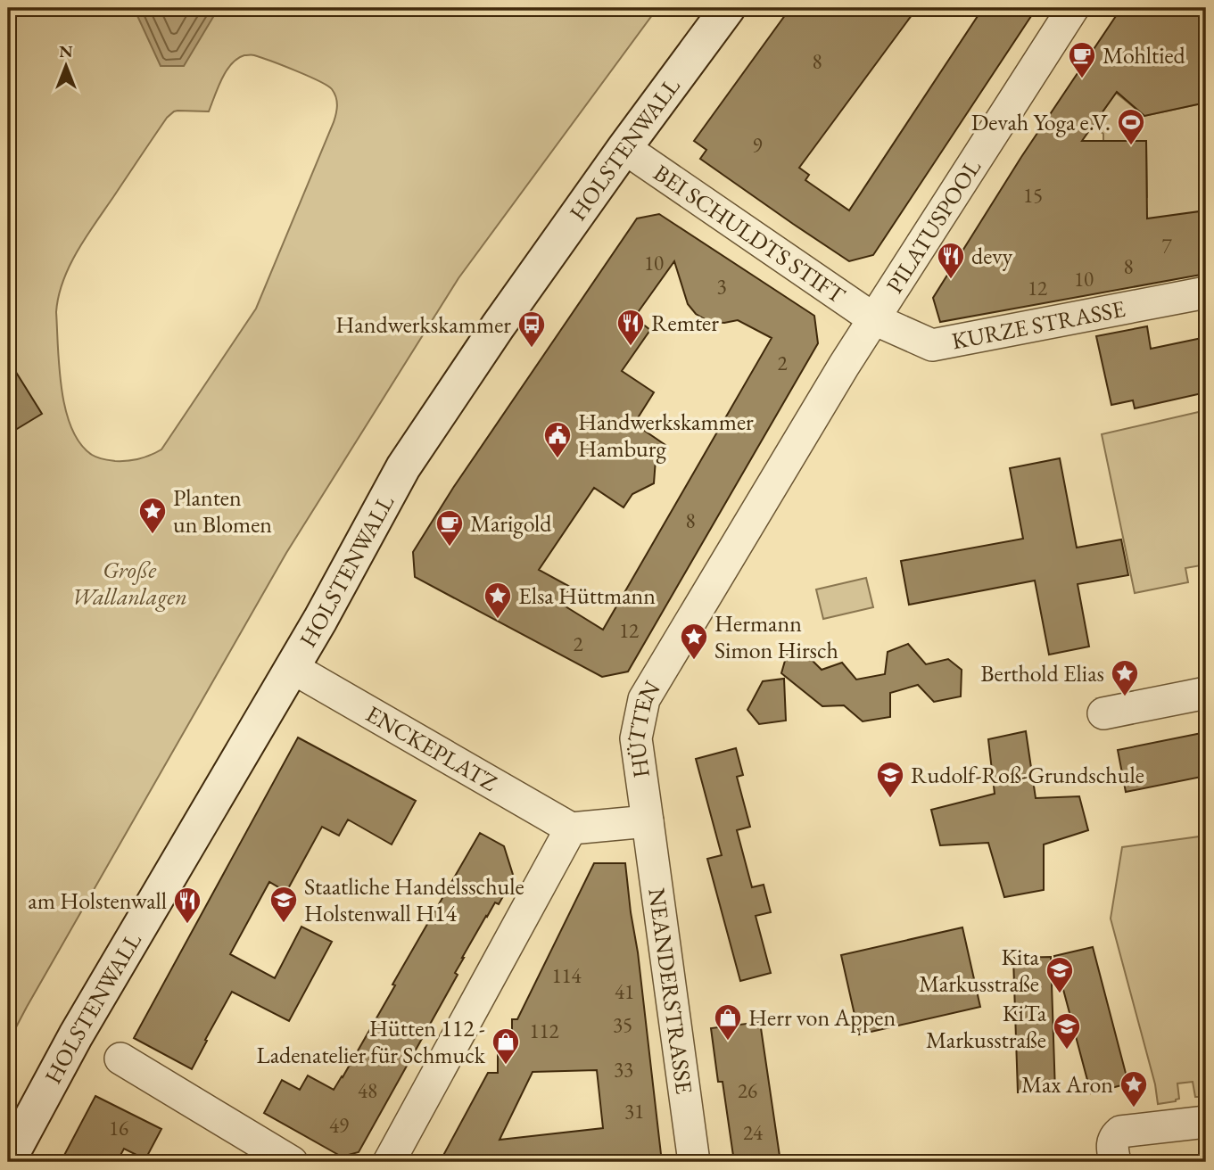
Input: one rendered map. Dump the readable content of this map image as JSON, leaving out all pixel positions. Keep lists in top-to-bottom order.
{
  "streets": {
    "main road": ["HOLSTENWALL"],
    "street": [
      "PILATUSPOOL",
      "BEI SCHULDTS STIFT",
      "KURZE STRASSE",
      "HÜTTEN",
      "ENCKEPLATZ",
      "NEANDERSTRASSE"
    ]
  },
  "crossings": [
    ["HOLSTENWALL", "BEI SCHULDTS STIFT"],
    ["HOLSTENWALL", "ENCKEPLATZ"],
    ["PILATUSPOOL", "BEI SCHULDTS STIFT"],
    ["PILATUSPOOL", "KURZE STRASSE"],
    ["PILATUSPOOL", "HÜTTEN"],
    ["BEI SCHULDTS STIFT", "KURZE STRASSE"],
    ["BEI SCHULDTS STIFT", "HÜTTEN"],
    ["KURZE STRASSE", "HÜTTEN"],
    ["HÜTTEN", "NEANDERSTRASSE"]
  ],
  "parks": ["Große Wallanlagen"],
  "places": {
    "cafe": ["Mohltied", "Marigold"],
    "sports": ["Devah Yoga e.V."],
    "restaurant": ["devy", "Remter", "am Holstenwall"],
    "bus stop": ["Handwerkskammer"],
    "public building": ["Handwerkskammer Hamburg"],
    "place": [
      "Planten un Blomen",
      "Elsa Hüttmann",
      "Hermann Simon Hirsch",
      "Berthold Elias",
      "Max Aron"
    ],
    "school or university": [
      "Rudolf-Roß-Grundschule",
      "Staatliche Handelsschule Holstenwall H14",
      "Kita Markusstraße",
      "KiTa Markusstraße"
    ],
    "shop": ["Herr von Appen", "Hütten 112 - Ladenatelier für Schmuck"]
  },
  "house_numbers": [
    "8",
    "9",
    "15",
    "7",
    "10",
    "8",
    "10",
    "3",
    "12",
    "2",
    "8",
    "12",
    "2",
    "114",
    "41",
    "35",
    "112",
    "33",
    "48",
    "26",
    "31",
    "49",
    "16",
    "24"
  ],
  "north": "top"
}
